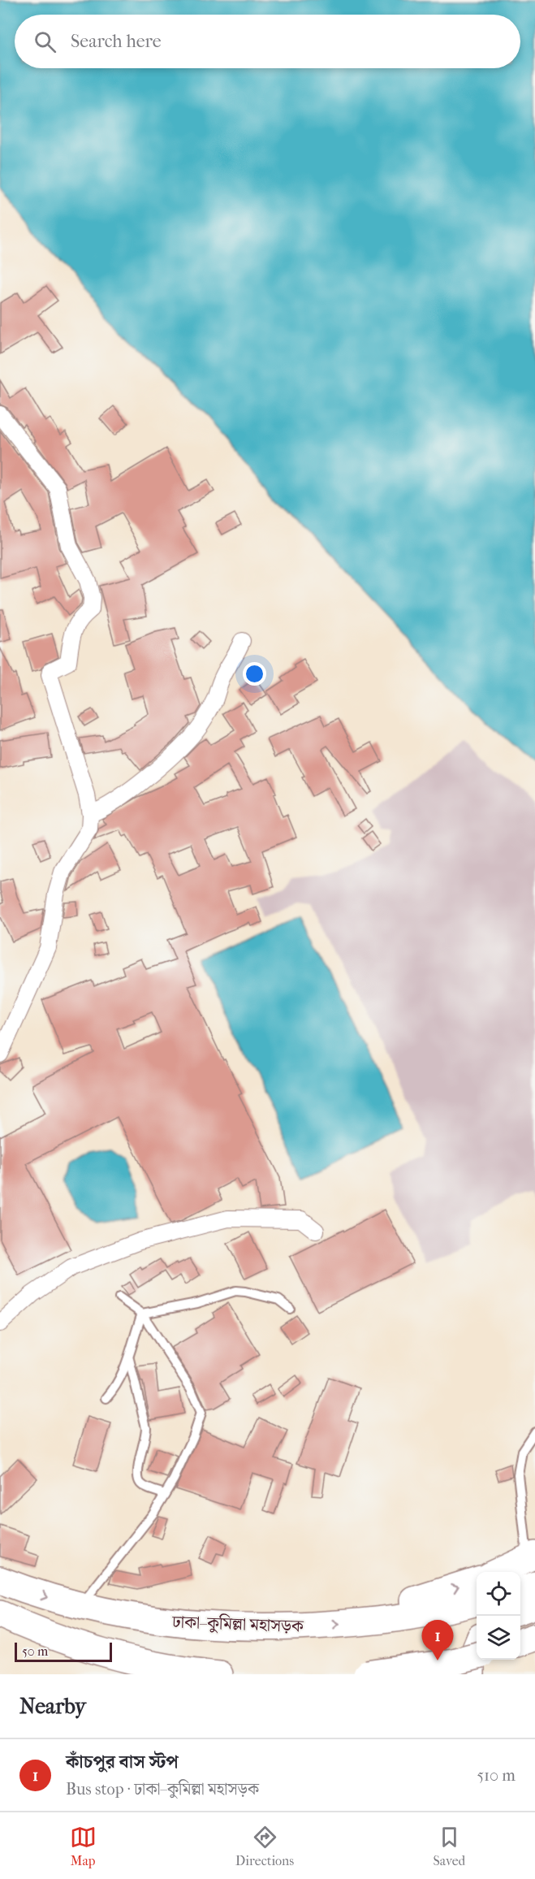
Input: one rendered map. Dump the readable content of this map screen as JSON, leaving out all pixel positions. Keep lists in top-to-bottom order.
{
  "streets": {
    "highway": ["ঢাকা–কুমিল্লা মহাসড়ক"]
  },
  "scale_bar": "50 m",
  "page": {
    "search": "Search here",
    "pins": "1",
    "scale": "50 m",
    "heading": "Nearby",
    "list": [
      {
        "mark": "1",
        "name": "কাঁচপুর বাস স্টপ",
        "note": "Bus stop · ঢাকা–কুমিল্লা মহাসড়ক",
        "value": "510 m"
      }
    ],
    "nav": ["Map", "Directions", "Saved"]
  }
}
